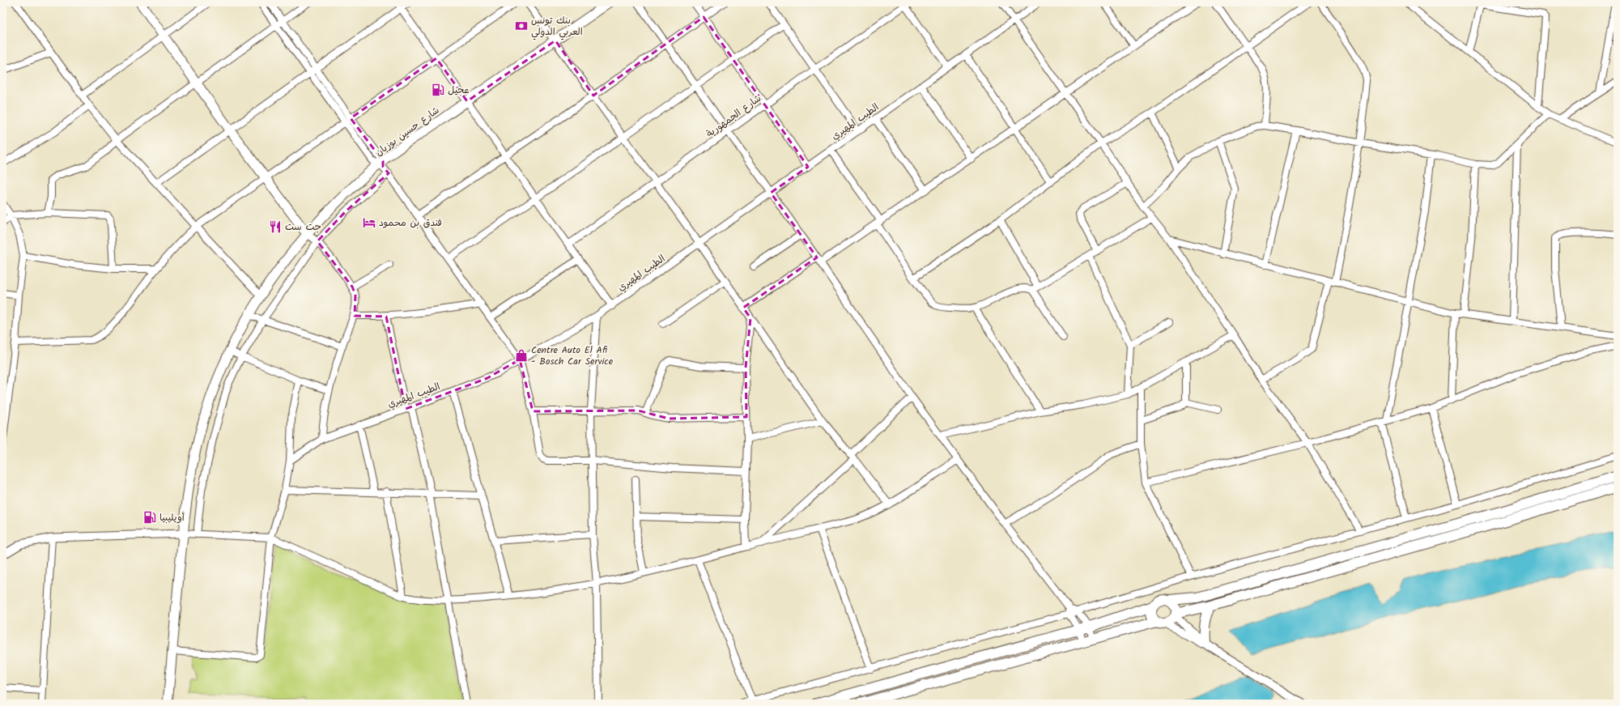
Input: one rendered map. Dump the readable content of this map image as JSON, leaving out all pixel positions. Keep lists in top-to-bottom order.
{
  "streets": {
    "main road": ["شارع حسين بوزيان"],
    "street": ["شارع الجمهورية", "الطيب المهيري"]
  },
  "places": {
    "bank": ["بنك تونس العربي الدولي"],
    "fuel station": ["عجيل", "أويليبيا"],
    "hotel": ["فندق بن محمود"],
    "restaurant": ["جت ست"],
    "shop": ["Centre Auto El Afi - Bosch Car Service"]
  }
}
